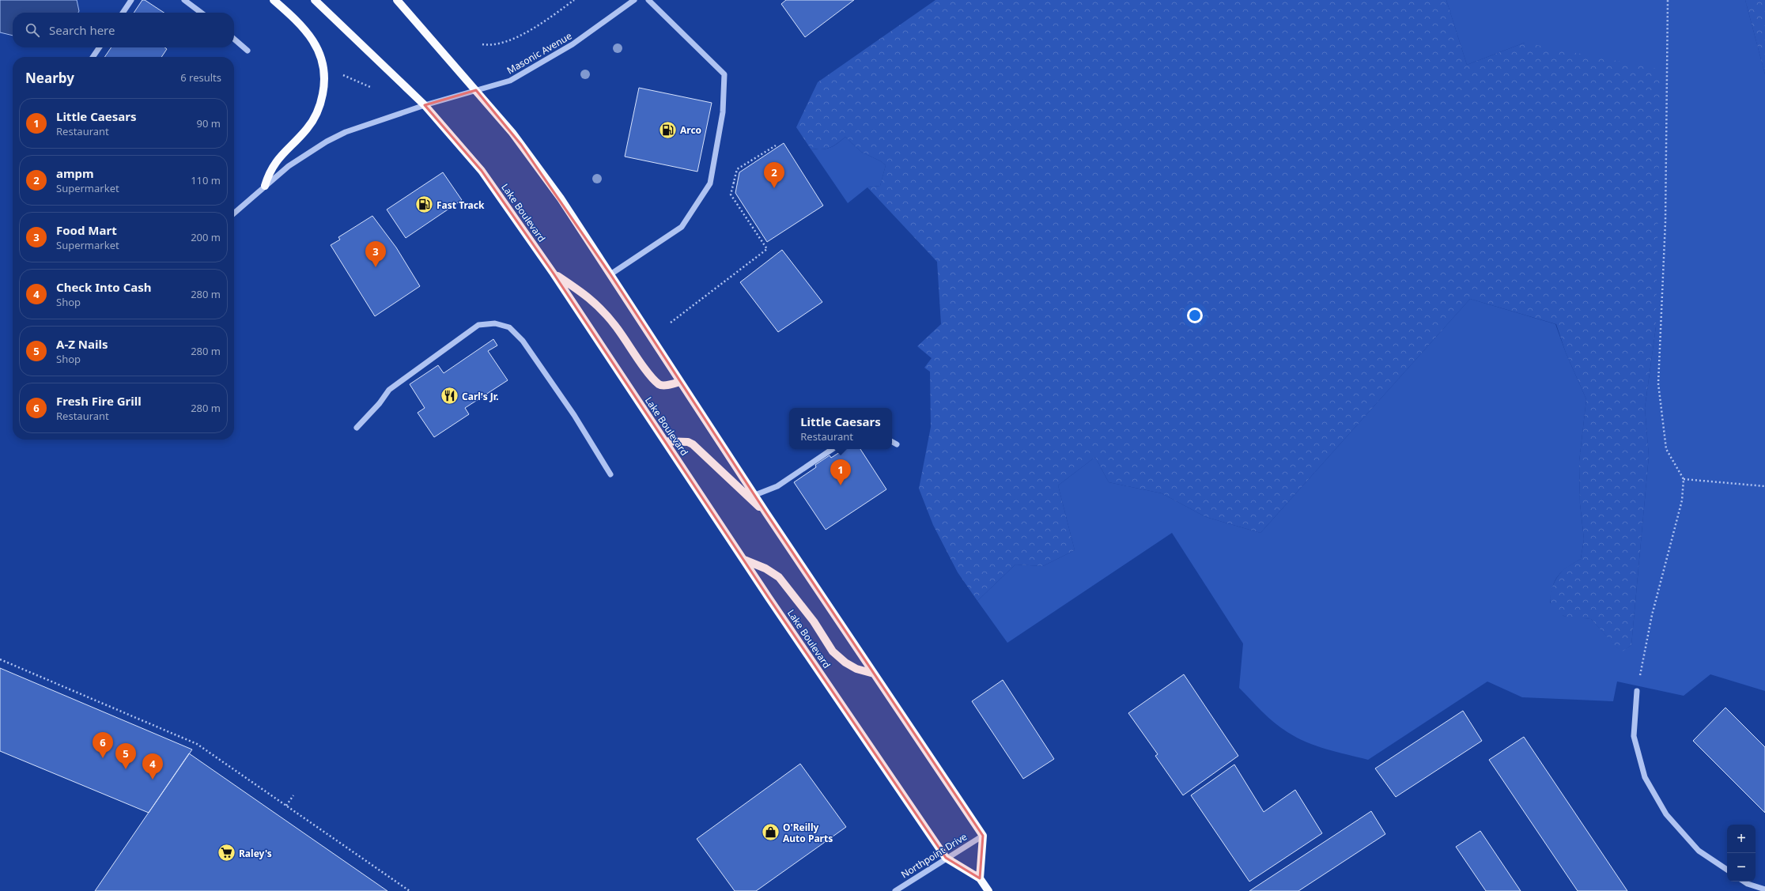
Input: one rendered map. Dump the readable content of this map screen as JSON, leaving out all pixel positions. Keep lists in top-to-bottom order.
{
  "streets": {
    "main road": ["Lake Boulevard"],
    "street": ["Masonic Avenue", "Northpoint Drive"]
  },
  "crossings": [
    ["Masonic Avenue", "Lake Boulevard"],
    ["Lake Boulevard", "Northpoint Drive"]
  ],
  "places": {
    "fuel station": ["Arco", "Fast Track"],
    "restaurant": ["Carl's Jr."],
    "shop": ["O'Reilly Auto Parts"],
    "supermarket": ["Raley's"]
  },
  "page": {
    "search": "Search here",
    "heading": ["Nearby", "6 results"],
    "list": [
      {
        "mark": "1",
        "name": "Little Caesars",
        "note": "Restaurant",
        "value": "90 m"
      },
      {
        "mark": "2",
        "name": "ampm",
        "note": "Supermarket",
        "value": "110 m"
      },
      {
        "mark": "3",
        "name": "Food Mart",
        "note": "Supermarket",
        "value": "200 m"
      },
      {
        "mark": "4",
        "name": "Check Into Cash",
        "note": "Shop",
        "value": "280 m"
      },
      {
        "mark": "5",
        "name": "A-Z Nails",
        "note": "Shop",
        "value": "280 m"
      },
      {
        "mark": "6",
        "name": "Fresh Fire Grill",
        "note": "Restaurant",
        "value": "280 m"
      }
    ],
    "pins": [
      "2",
      "3",
      "1",
      "6",
      "5",
      "4"
    ],
    "popup": ["Little Caesars", "Restaurant"],
    "map_buttons": ["+", "−"]
  }
}
